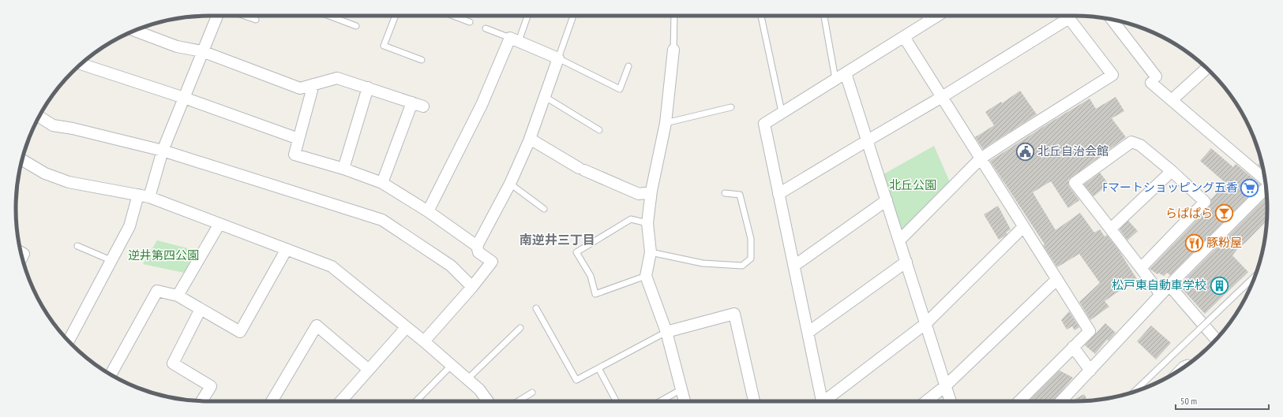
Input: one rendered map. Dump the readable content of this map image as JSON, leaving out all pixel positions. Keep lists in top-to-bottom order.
{
  "districts": ["南逆井三丁目"],
  "parks": ["北丘公園", "逆井第四公園"],
  "places": {
    "public building": ["北丘自治会館"],
    "supermarket": ["Fマートショッピング五香"],
    "bar": ["らぱぱら"],
    "restaurant": ["豚粉屋"],
    "building": ["松戸東自動車学校"]
  },
  "scale_bar": "50 m"
}
